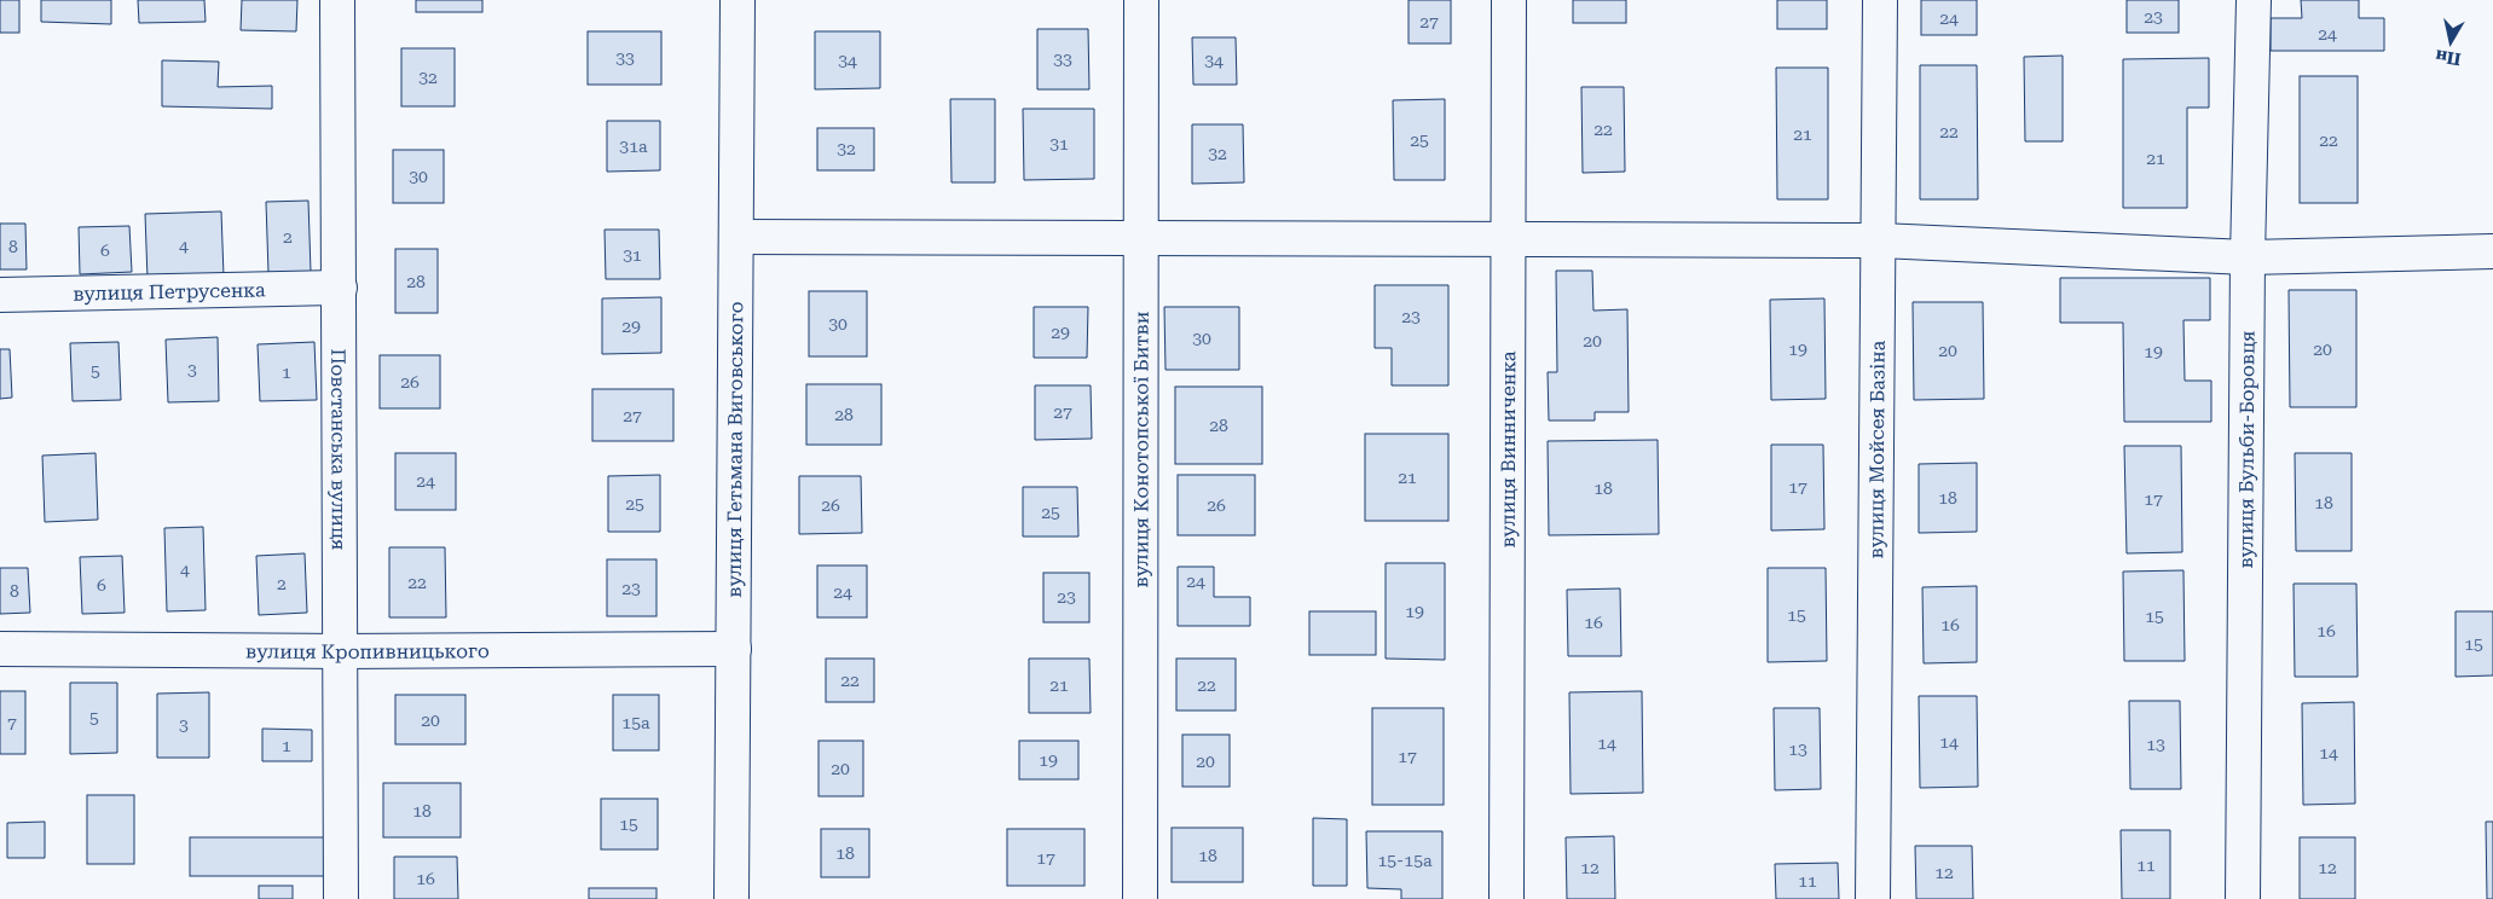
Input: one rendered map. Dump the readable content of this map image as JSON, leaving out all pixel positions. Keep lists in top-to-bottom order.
{
  "streets": {
    "street": [
      "вулиця Петрусенка",
      "Повстанська вулиця",
      "вулиця Гетьмана Виговського",
      "вулиця Конотопської Битви",
      "вулиця Винниченка",
      "вулиця Мойсея Базіна",
      "вулиця Бульби-Боровця",
      "вулиця Кропивницького"
    ]
  },
  "crossings": [
    ["вулиця Петрусенка", "Повстанська вулиця"],
    ["Повстанська вулиця", "вулиця Кропивницького"],
    ["вулиця Гетьмана Виговського", "вулиця Кропивницького"]
  ],
  "house_numbers": [
    "23",
    "24",
    "27",
    "24",
    "33",
    "33",
    "34",
    "34",
    "32",
    "22",
    "22",
    "21",
    "25",
    "22",
    "31",
    "31а",
    "32",
    "32",
    "21",
    "30",
    "2",
    "4",
    "8",
    "6",
    "31",
    "28",
    "23",
    "30",
    "29",
    "29",
    "30",
    "20",
    "19",
    "20",
    "20",
    "19",
    "3",
    "5",
    "1",
    "26",
    "27",
    "28",
    "27",
    "28",
    "21",
    "24",
    "17",
    "18",
    "18",
    "17",
    "18",
    "25",
    "26",
    "26",
    "25",
    "4",
    "24",
    "22",
    "2",
    "6",
    "23",
    "8",
    "24",
    "23",
    "19",
    "15",
    "15",
    "16",
    "16",
    "16",
    "15",
    "22",
    "21",
    "22",
    "5",
    "20",
    "7",
    "15а",
    "3",
    "14",
    "14",
    "13",
    "1",
    "13",
    "14",
    "17",
    "19",
    "20",
    "20",
    "18",
    "15",
    "18",
    "18",
    "17",
    "15-15а",
    "11",
    "12",
    "12",
    "12",
    "16",
    "11"
  ],
  "north": "bottom"
}
